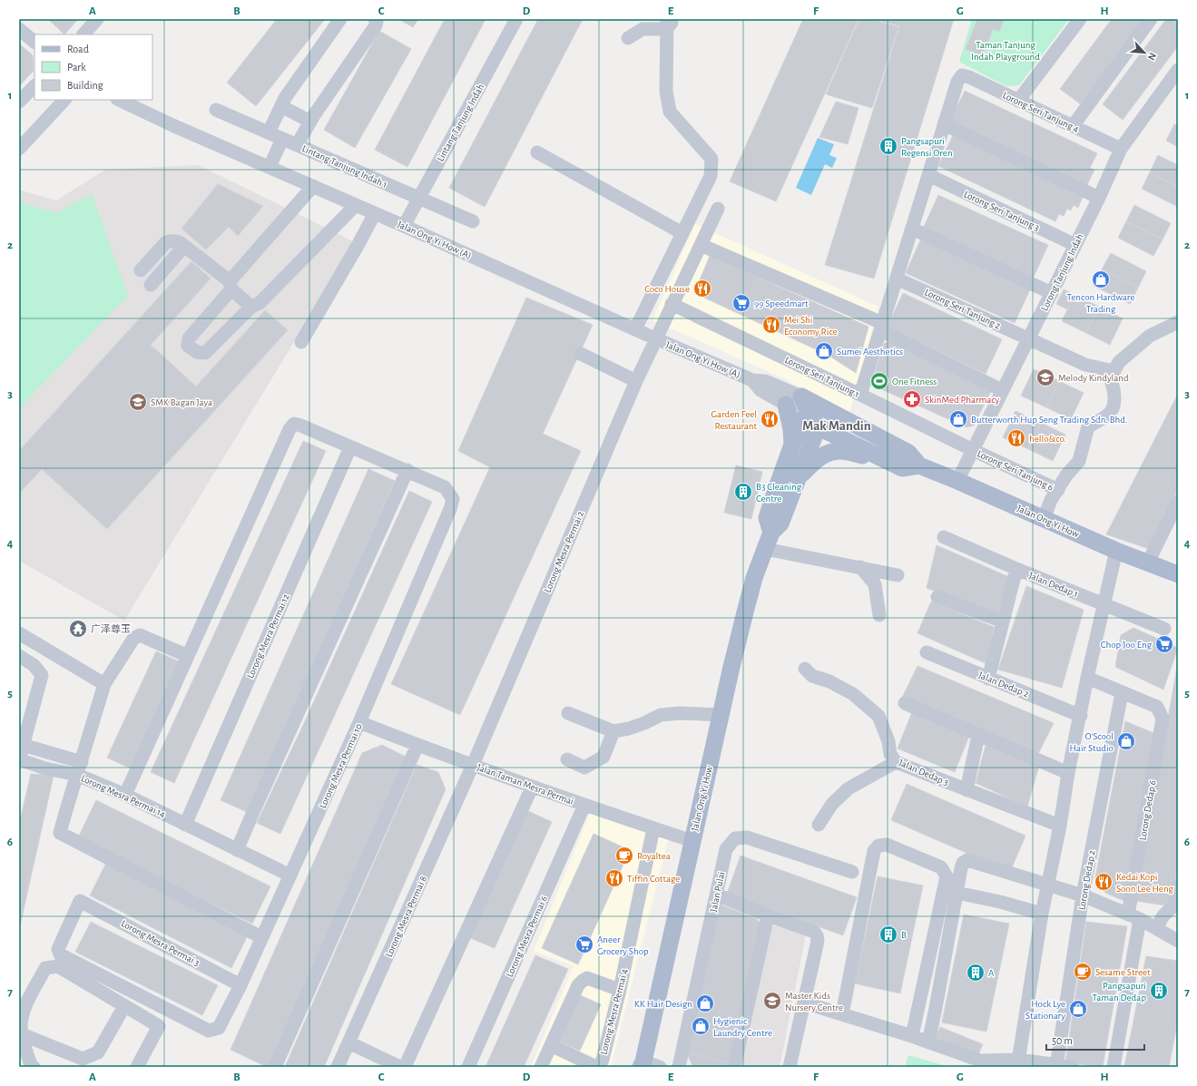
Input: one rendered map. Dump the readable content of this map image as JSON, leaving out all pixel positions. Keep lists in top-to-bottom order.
{
  "streets": {
    "main road": ["Jalan Ong Yi How"],
    "street": [
      "Lorong Seri Tanjung 4",
      "Lintang Tanjung Indah",
      "Lintang Tanjung Indah 1",
      "Lorong Seri Tanjung 3",
      "Jalan Ong Yi How (A)",
      "Lorong Tanjung Indah",
      "Lorong Seri Tanjung 2",
      "Lorong Seri Tanjung 1",
      "Lorong Seri Tanjung 6",
      "Lorong Mesra Permai 2",
      "Jalan Dedap 1",
      "Lorong Mesra Permai 12",
      "Jalan Dedap 2",
      "Lorong Mesra Permai 10",
      "Jalan Dedap 3",
      "Jalan Taman Mesra Permai",
      "Lorong Mesra Permai 14",
      "Lorong Dedap 6",
      "Lorong Dedap 2",
      "Jalan Pulai",
      "Lorong Mesra Permai 8",
      "Lorong Mesra Permai 6",
      "Lorong Mesra Permai 3",
      "Lorong Mesra Permai 4"
    ]
  },
  "crossings": [
    ["Lorong Seri Tanjung 4", "Lorong Tanjung Indah"],
    ["Lintang Tanjung Indah", "Lintang Tanjung Indah 1"],
    ["Lintang Tanjung Indah", "Jalan Ong Yi How (A)"],
    ["Lorong Seri Tanjung 3", "Lorong Tanjung Indah"],
    ["Jalan Ong Yi How (A)", "Jalan Ong Yi How"],
    ["Jalan Ong Yi How (A)", "Lorong Mesra Permai 2"],
    ["Lorong Tanjung Indah", "Lorong Seri Tanjung 2"],
    ["Lorong Tanjung Indah", "Lorong Seri Tanjung 1"],
    ["Lorong Tanjung Indah", "Lorong Seri Tanjung 6"],
    ["Lorong Tanjung Indah", "Jalan Ong Yi How"],
    ["Lorong Seri Tanjung 1", "Lorong Seri Tanjung 6"],
    ["Lorong Seri Tanjung 1", "Lorong Mesra Permai 2"],
    ["Jalan Ong Yi How", "Jalan Taman Mesra Permai"],
    ["Lorong Mesra Permai 2", "Jalan Taman Mesra Permai"],
    ["Lorong Mesra Permai 2", "Lorong Mesra Permai 8"],
    ["Lorong Mesra Permai 12", "Lorong Mesra Permai 14"],
    ["Lorong Mesra Permai 10", "Jalan Taman Mesra Permai"],
    ["Lorong Mesra Permai 10", "Lorong Mesra Permai 14"],
    ["Lorong Mesra Permai 10", "Lorong Mesra Permai 3"],
    ["Jalan Taman Mesra Permai", "Lorong Mesra Permai 8"],
    ["Jalan Taman Mesra Permai", "Lorong Mesra Permai 6"],
    ["Jalan Taman Mesra Permai", "Lorong Mesra Permai 4"],
    ["Lorong Dedap 6", "Lorong Dedap 2"]
  ],
  "districts": ["Mak Mandin"],
  "parks": ["Taman Tanjung Indah Playground"],
  "places": {
    "building": [
      "Pangsapuri Regensi Oren",
      "B3 Cleaning Centre",
      "B",
      "A",
      "Pangsapuri Taman Dedap"
    ],
    "shop": [
      "Tencon Hardware Trading",
      "Sumei Aesthetics",
      "Butterworth Hup Seng Trading Sdn. Bhd.",
      "O'Scool Hair Studio",
      "KK Hair Design",
      "Hock Lye Stationary",
      "Hygienic Laundry Centre"
    ],
    "restaurant": [
      "Coco House",
      "Mei Shi Economy Rice",
      "Garden Feel Restaurant",
      "hello&co.",
      "Tiffin Cottage",
      "Kedai Kopi Soon Lee Heng"
    ],
    "supermarket": ["99 Speedmart", "Chop Joo Eng", "Aneer Grocery Shop"],
    "school or university": ["Melody Kindyland", "SMK Bagan Jaya", "Master Kids Nursery Centre"],
    "sports": ["One Fitness"],
    "pharmacy": ["SkinMed Pharmacy"],
    "temple": ["广泽尊玉"],
    "cafe": ["Royaltea", "Sesame Street"]
  },
  "legend": ["Road", "Park", "Building"],
  "scale_bar": "50 m",
  "north": "bottom right",
  "grid": {
    "columns": [
      "A",
      "B",
      "C",
      "D",
      "E",
      "F",
      "G",
      "H"
    ],
    "rows": [
      "1",
      "2",
      "3",
      "4",
      "5",
      "6",
      "7"
    ]
  }
}
